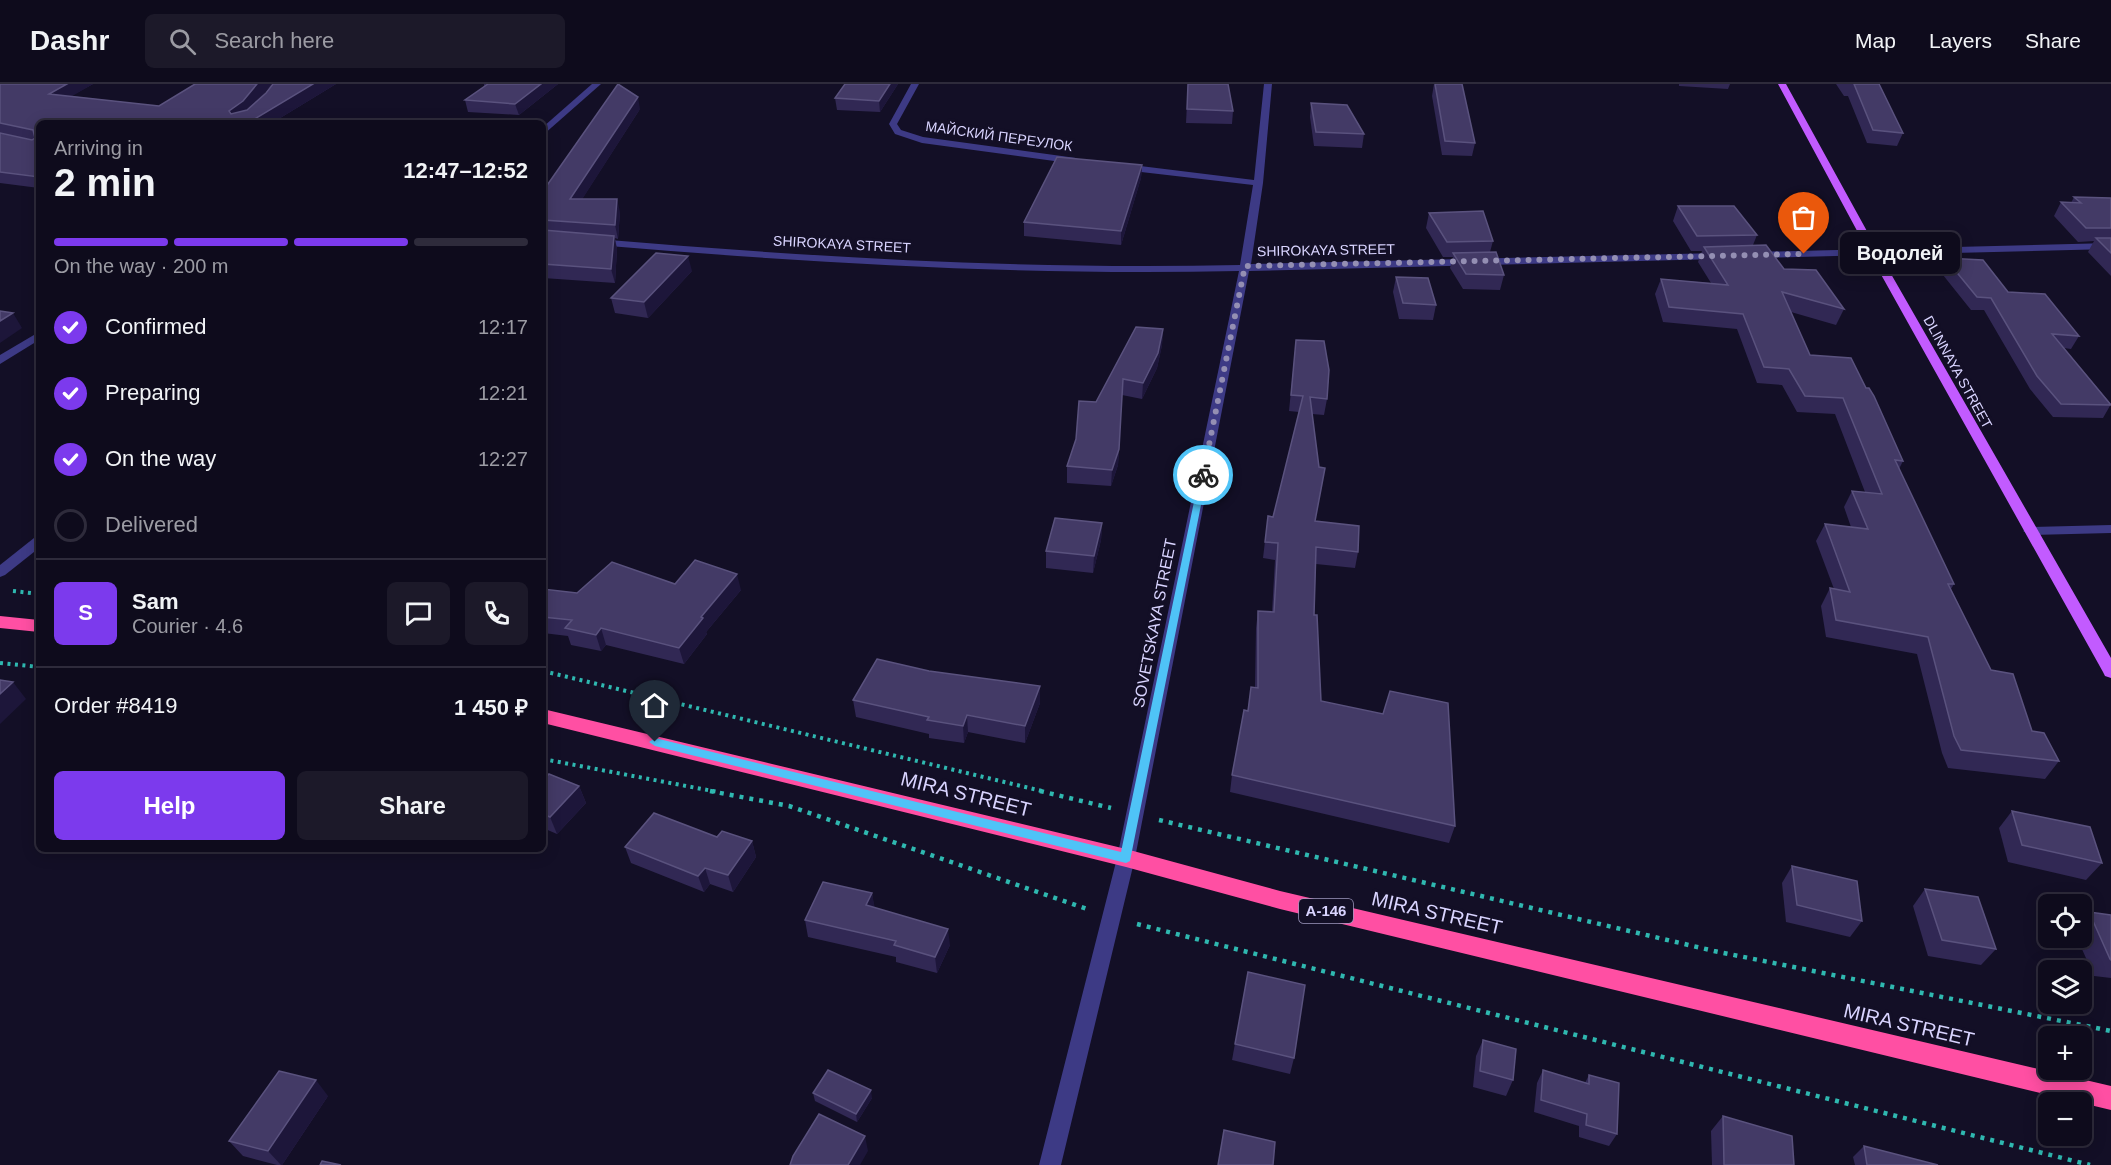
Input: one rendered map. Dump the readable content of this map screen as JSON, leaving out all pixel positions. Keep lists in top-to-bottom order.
{
  "streets": {
    "highway": ["MIRA STREET", "А-146"],
    "main road": ["DLINNAYA STREET"],
    "street": ["МАЙСКИЙ ПЕРЕУЛОК", "SHIROKAYA STREET", "SOVETSKAYA STREET"]
  },
  "crossings": [
    ["SHIROKAYA STREET", "SOVETSKAYA STREET"],
    ["SOVETSKAYA STREET", "MIRA STREET"]
  ],
  "places": ["Водолей"],
  "page": {
    "header": "Dashr",
    "search": "Search here",
    "nav": ["Map", "Layers", "Share"],
    "heading": ["2 min", "Arriving in", "12:47–12:52"],
    "panel": [
      "Sam",
      "Courier · 4.6",
      "Order #8419",
      "1 450 ₽"
    ],
    "bar": "On the way · 200 m",
    "bubble": "Водолей",
    "list": [
      ["Confirmed", "12:17"],
      ["Preparing", "12:21"],
      ["On the way", "12:27"],
      "Delivered"
    ],
    "round": "S",
    "buttons": ["Help", "Share"],
    "map_buttons": ["+", "−"]
  }
}
